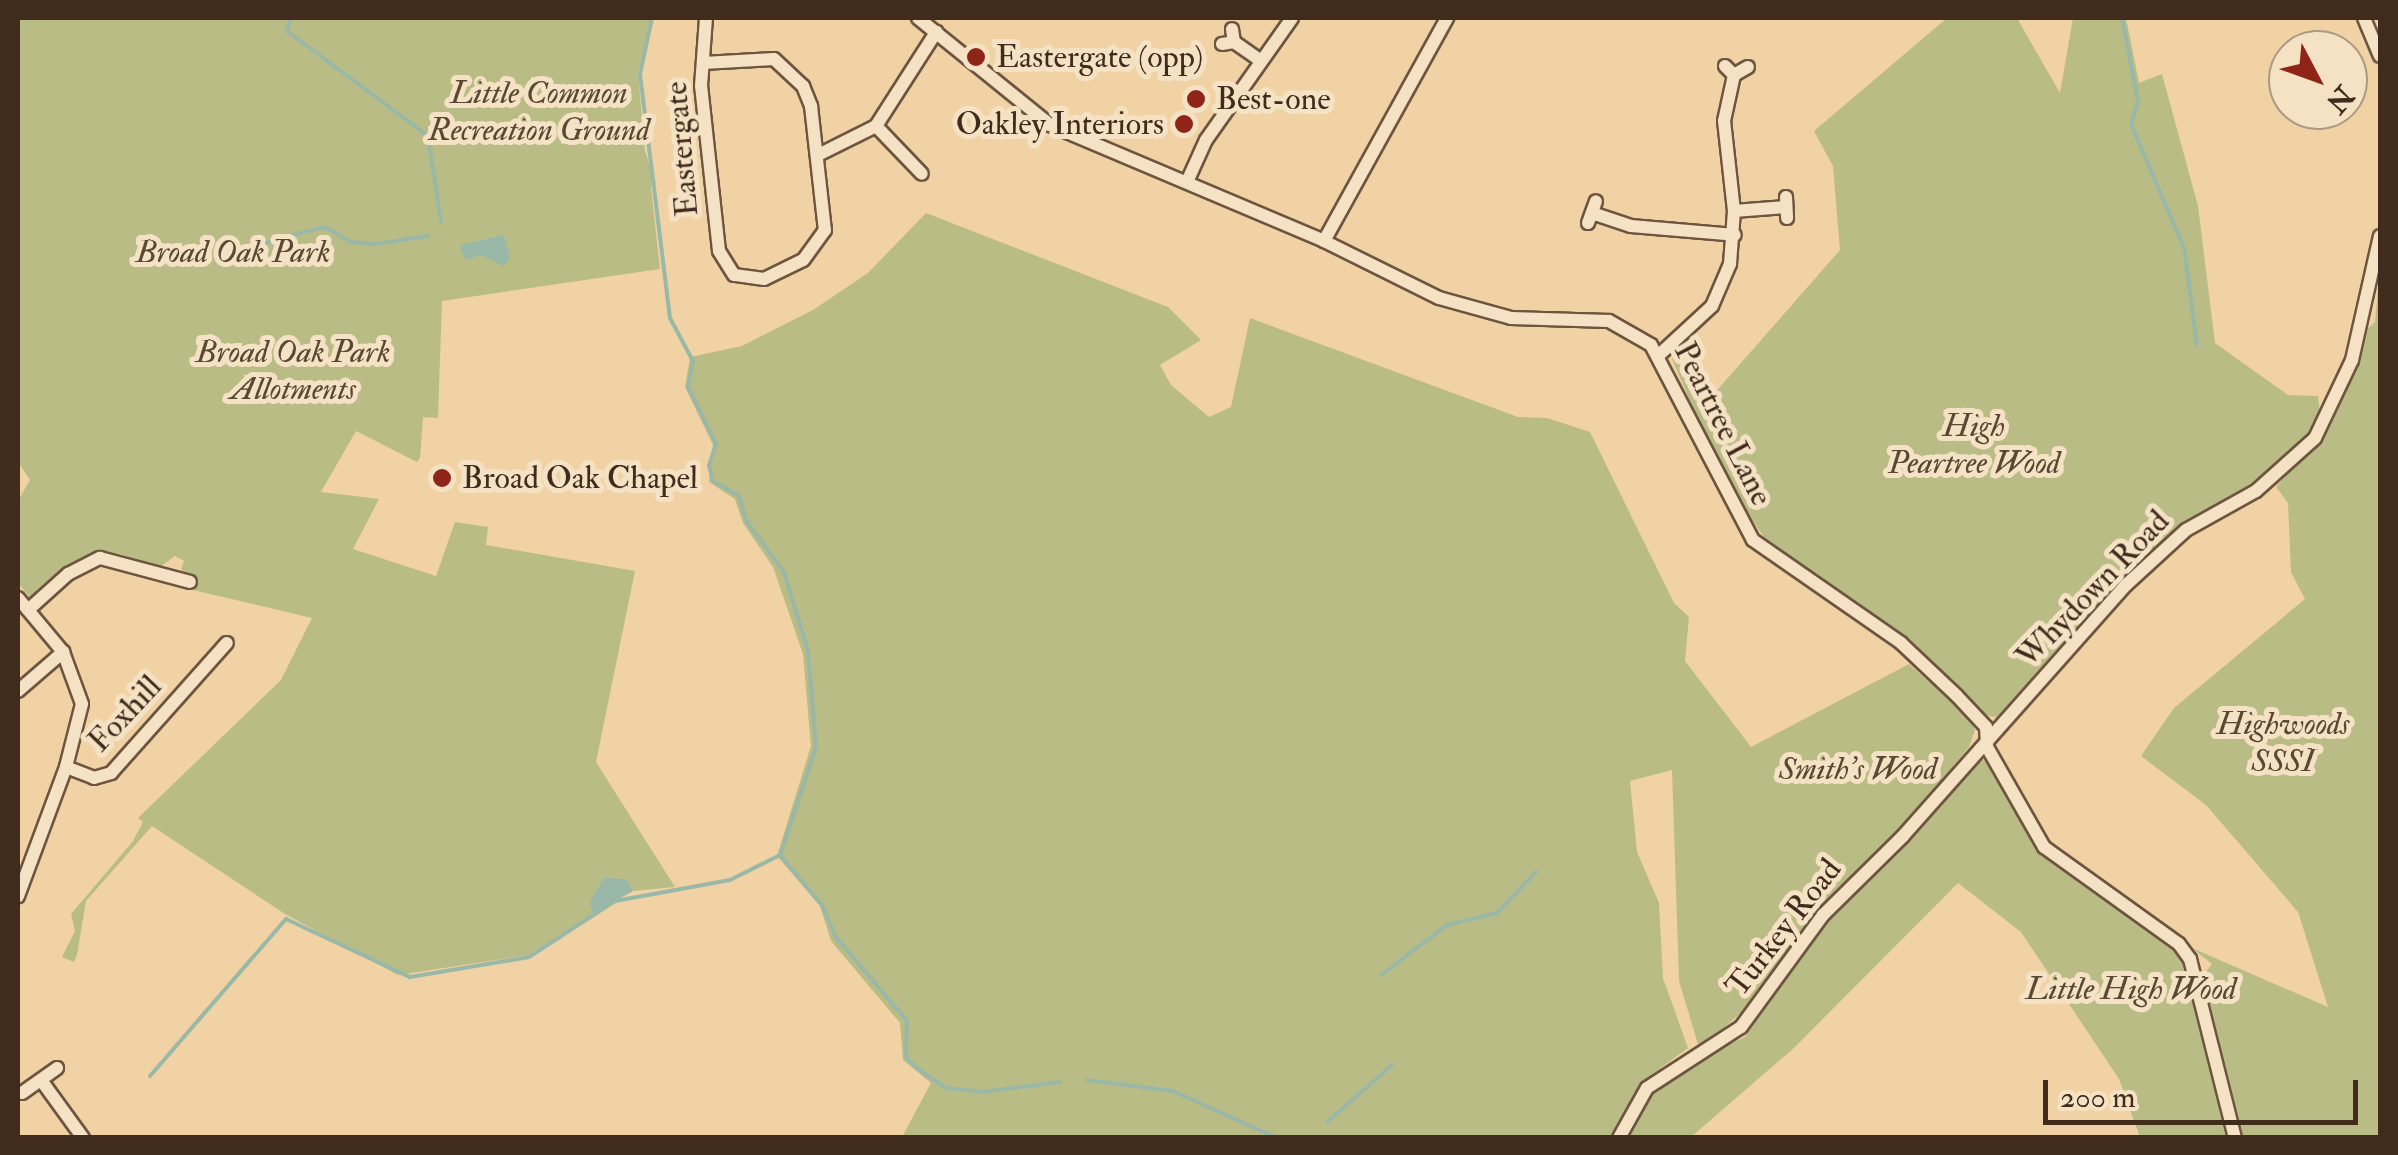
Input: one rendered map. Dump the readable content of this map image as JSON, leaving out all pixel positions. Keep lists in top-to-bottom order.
{
  "streets": {
    "street": [
      "Eastergate",
      "Peartree Lane",
      "Whydown Road",
      "Foxhill",
      "Turkey Road"
    ]
  },
  "crossings": [
    ["Peartree Lane", "Whydown Road"],
    ["Peartree Lane", "Turkey Road"],
    ["Whydown Road", "Turkey Road"]
  ],
  "parks": [
    "Little Common Recreation Ground",
    "Broad Oak Park",
    "Broad Oak Park Allotments",
    "High Peartree Wood",
    "Highwoods SSSI",
    "Smith's Wood",
    "Little High Wood"
  ],
  "places": [
    "Eastergate (opp)",
    "Best-one",
    "Oakley Interiors",
    "Broad Oak Chapel"
  ],
  "scale_bar": "200 m",
  "north": "bottom right"
}
